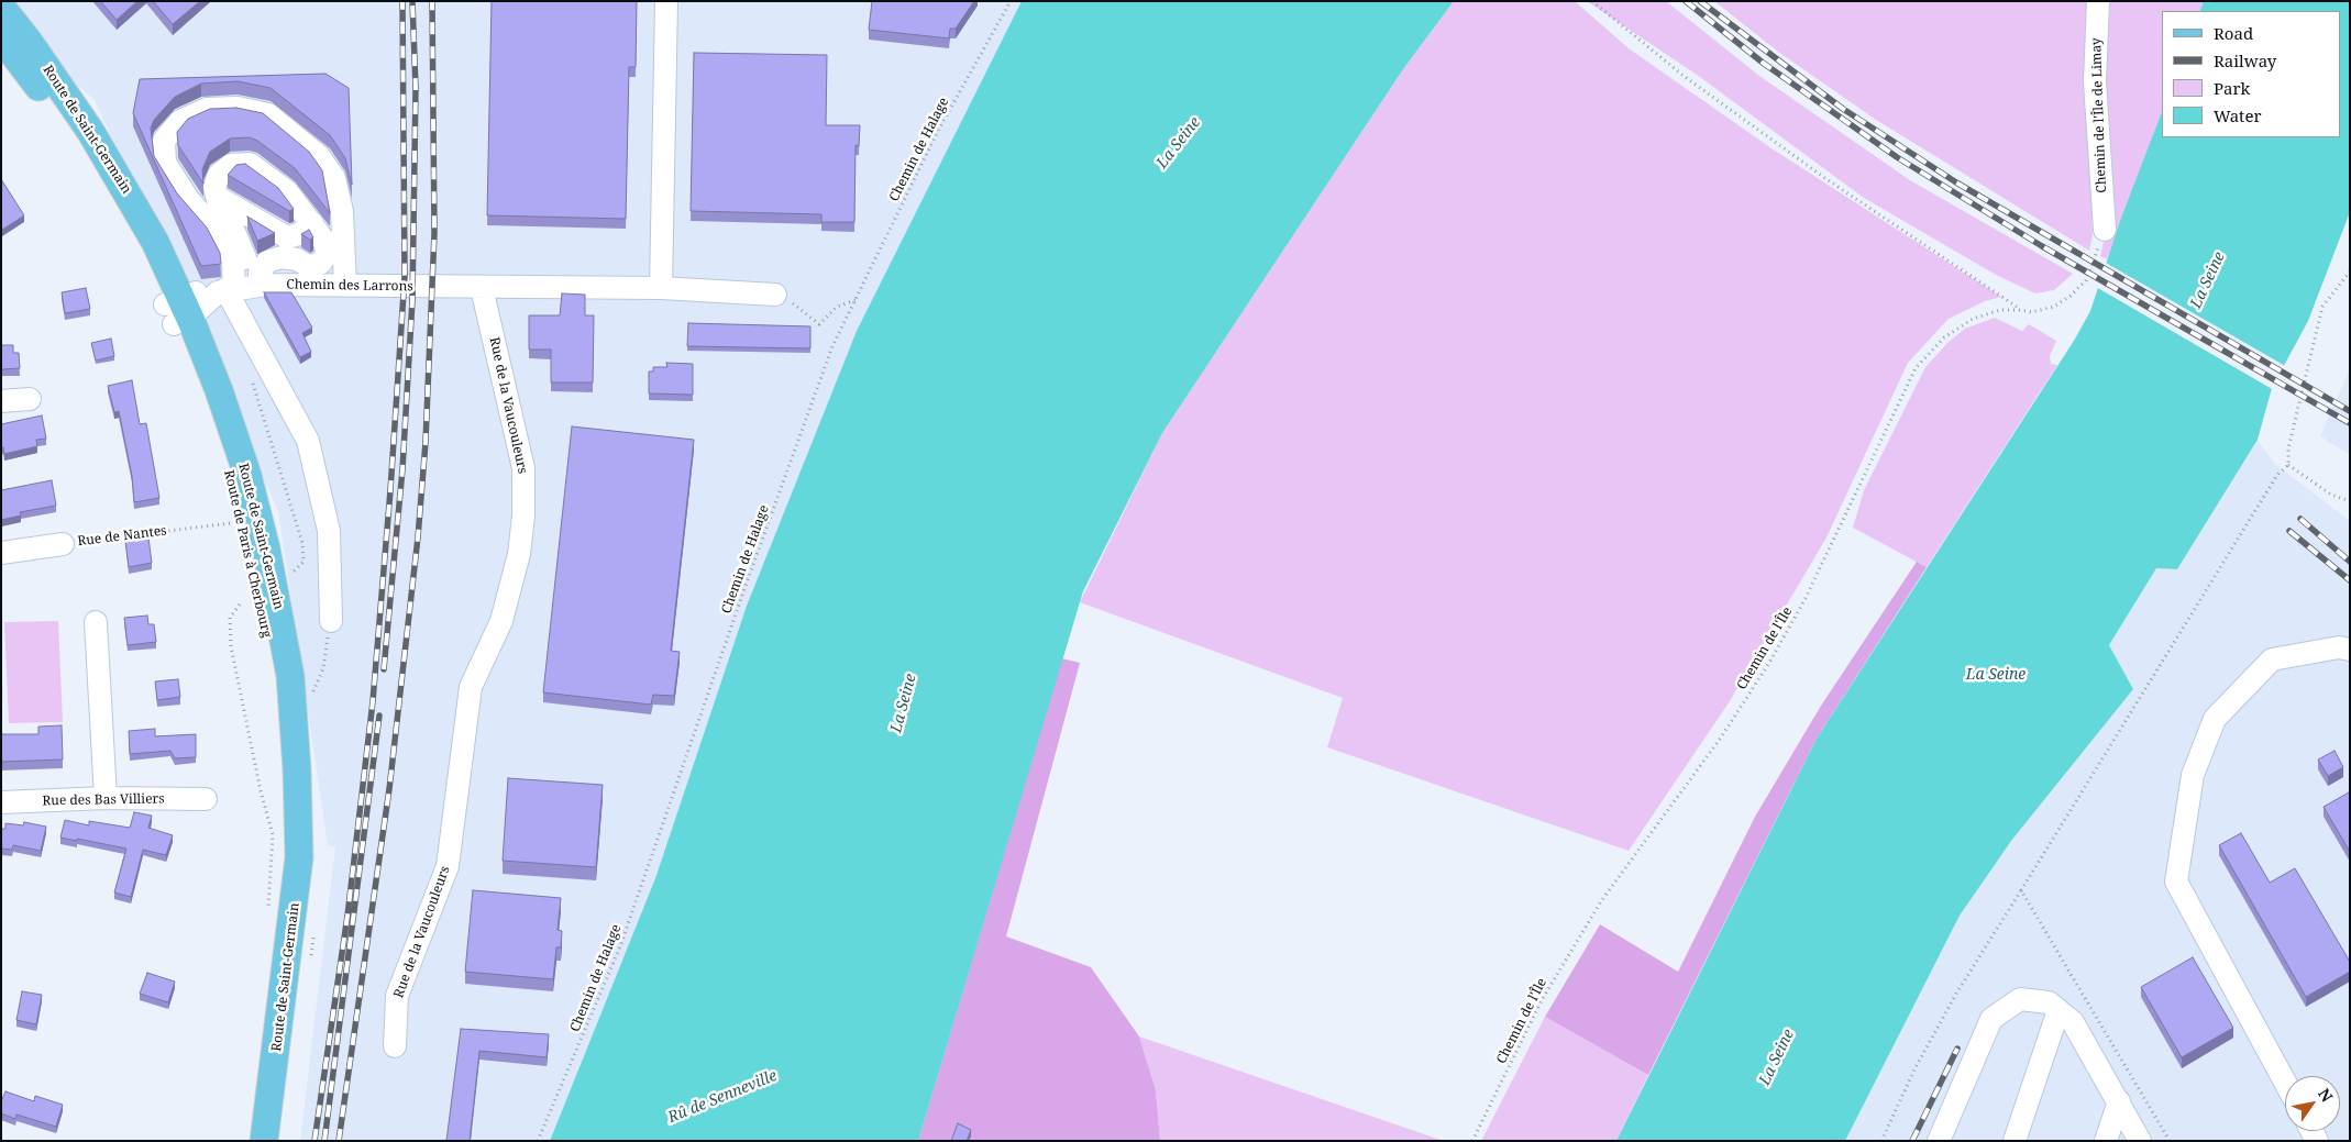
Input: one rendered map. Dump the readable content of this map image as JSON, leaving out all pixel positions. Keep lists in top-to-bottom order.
{
  "streets": {
    "main road": ["Route de Saint-Germain", "Route de Paris à Cherbourg"],
    "street": [
      "Chemin de l'Île de Limay",
      "Chemin des Larrons",
      "Rue de la Vaucouleurs",
      "Rue de Nantes",
      "Rue des Bas Villiers"
    ],
    "path": ["Chemin de Halage", "Chemin de l'Île"]
  },
  "crossings": [
    ["Chemin de l'Île de Limay", "Chemin de l'Île"],
    ["Route de Saint-Germain", "Route de Paris à Cherbourg"],
    ["Chemin des Larrons", "Rue de la Vaucouleurs"],
    ["Rue de Nantes", "Route de Paris à Cherbourg"]
  ],
  "water": ["La Seine", "Rû de Senneville"],
  "legend": [
    "Road",
    "Railway",
    "Park",
    "Water"
  ],
  "north": "top right"
}
